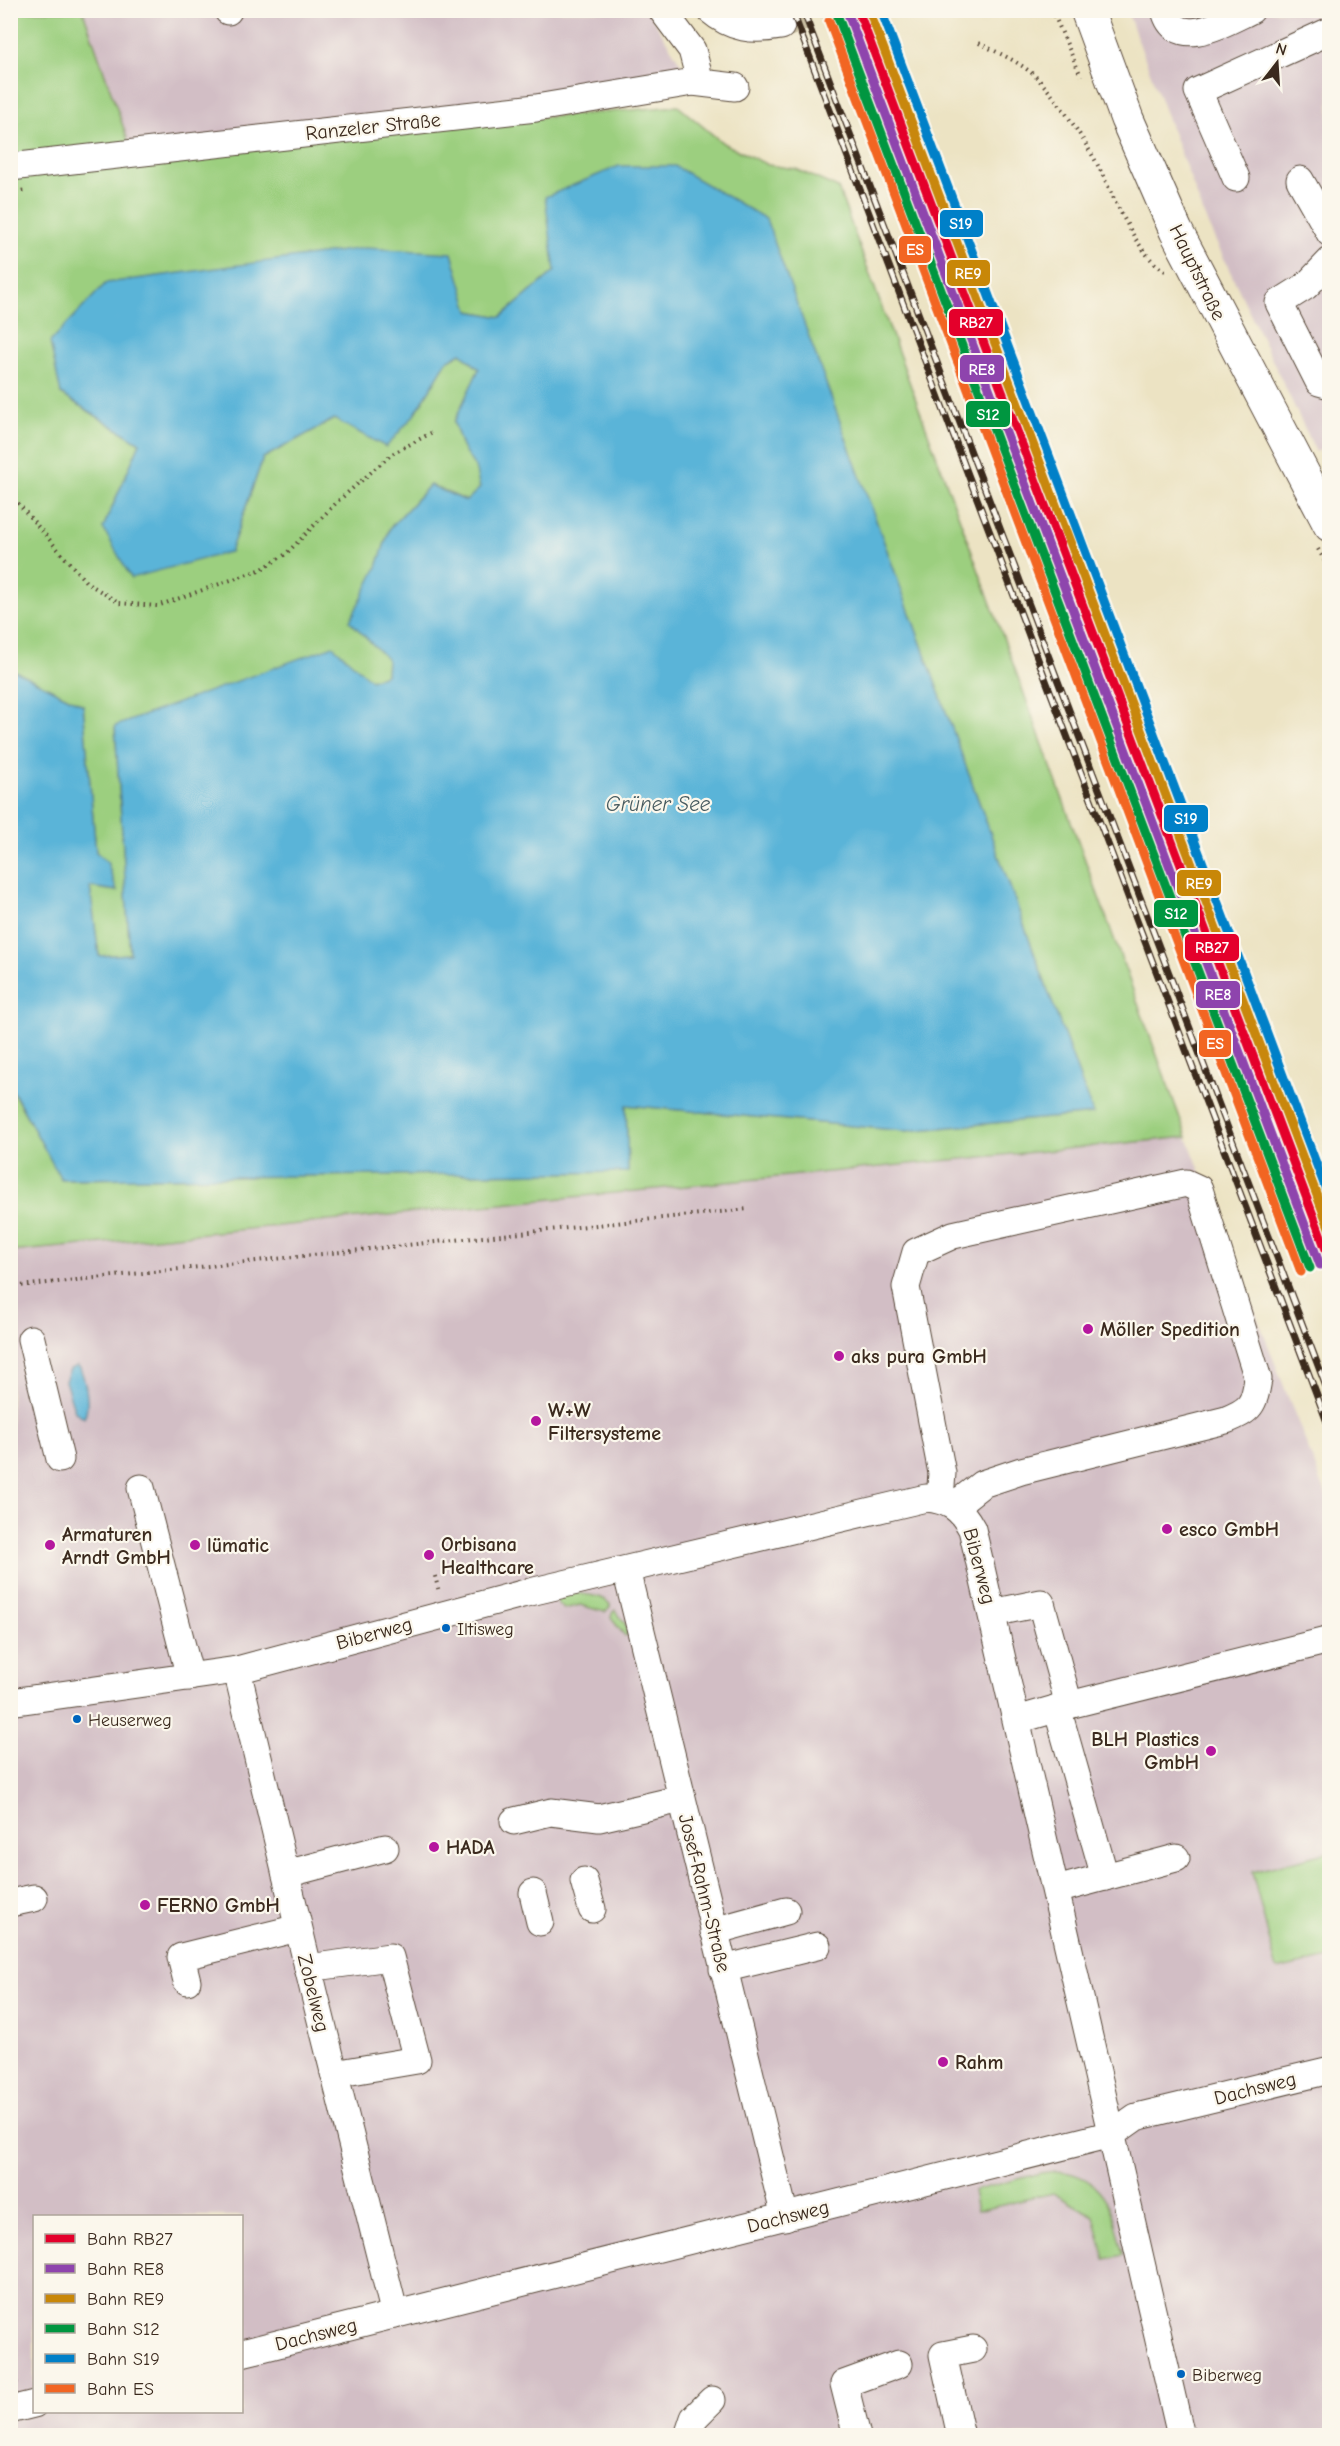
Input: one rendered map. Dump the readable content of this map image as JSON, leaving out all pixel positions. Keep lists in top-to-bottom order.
{
  "streets": {
    "main road": ["Hauptstraße"],
    "street": [
      "Ranzeler Straße",
      "Biberweg",
      "Josef-Rahm-Straße",
      "Zobelweg",
      "Dachsweg"
    ]
  },
  "crossings": [
    ["Biberweg", "Josef-Rahm-Straße"],
    ["Biberweg", "Zobelweg"],
    ["Biberweg", "Dachsweg"],
    ["Josef-Rahm-Straße", "Dachsweg"],
    ["Zobelweg", "Dachsweg"]
  ],
  "water": ["Grüner See"],
  "places": [
    "Möller Spedition",
    "aks pura GmbH",
    "W+W Filtersysteme",
    "esco GmbH",
    "Armaturen Arndt GmbH",
    "lümatic",
    "Orbisana Healthcare",
    "Iltisweg",
    "Heuserweg",
    "BLH Plastics GmbH",
    "HADA",
    "FERNO GmbH",
    "Rahm",
    "Biberweg"
  ],
  "lines": [
    "rail line RB27",
    "rail line RE9",
    "rail line S19",
    "rail line RE8",
    "rail line S12",
    "rail line ES"
  ],
  "legend": [
    "Bahn RB27",
    "Bahn RE8",
    "Bahn RE9",
    "Bahn S12",
    "Bahn S19",
    "Bahn ES"
  ],
  "north": "top"
}
